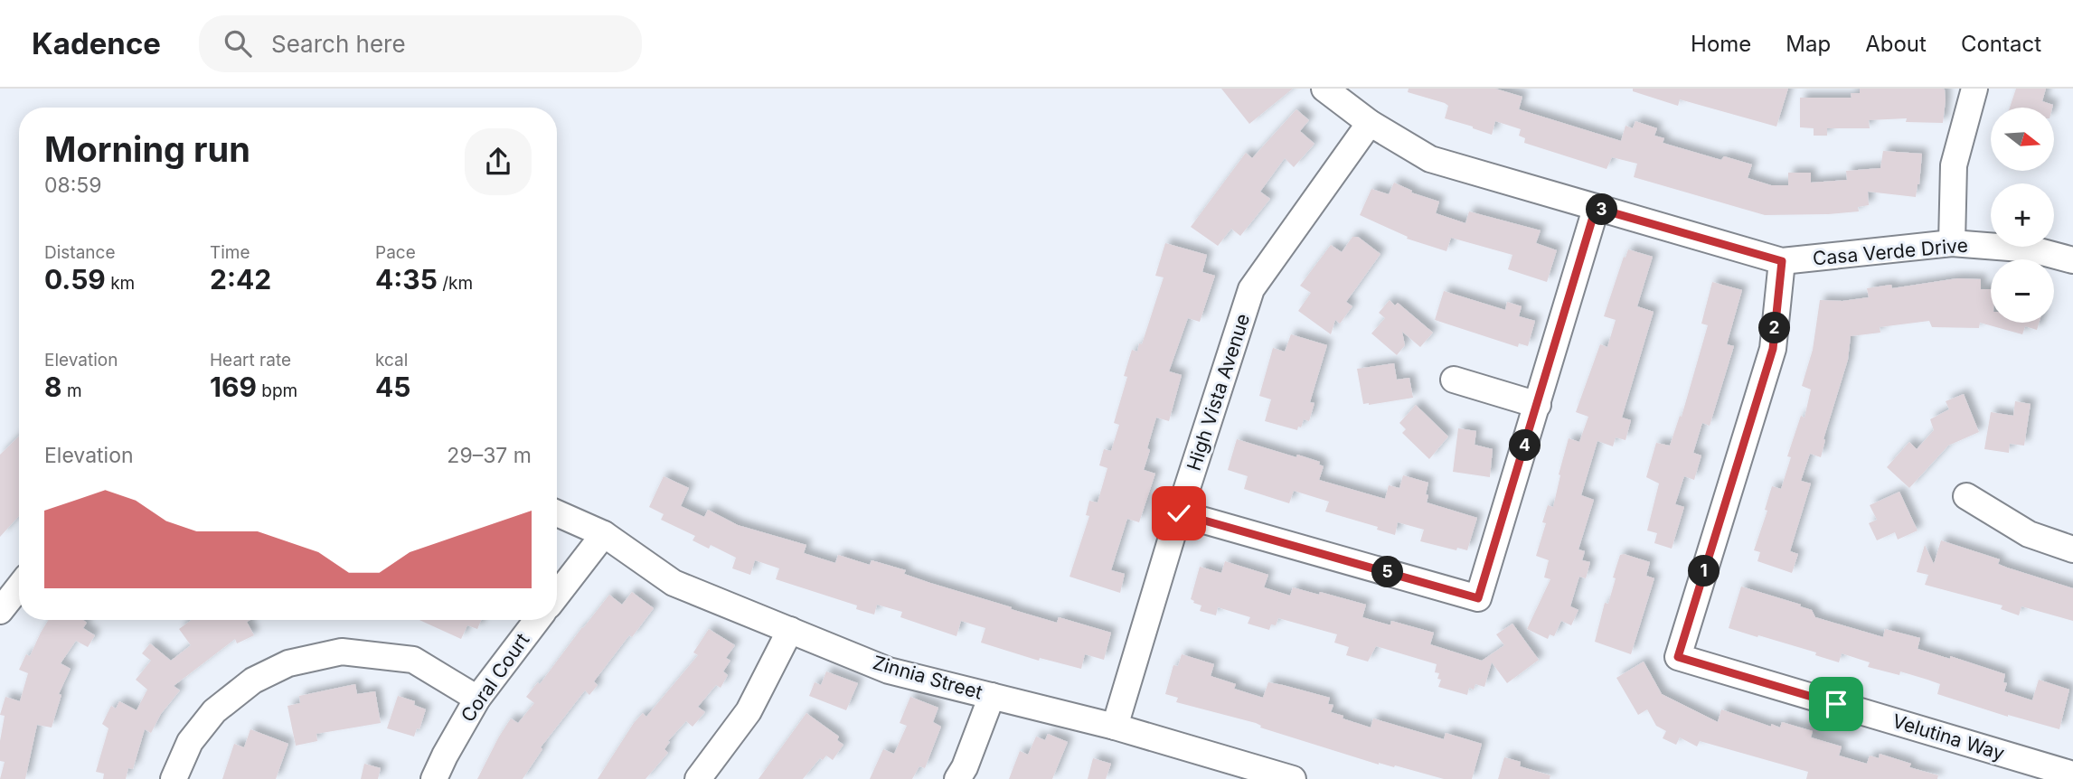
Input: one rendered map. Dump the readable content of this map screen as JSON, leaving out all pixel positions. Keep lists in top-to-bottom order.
{
  "streets": {
    "street": [
      "Casa Verde Drive",
      "High Vista Avenue",
      "Coral Court",
      "Zinnia Street",
      "Velutina Way"
    ]
  },
  "crossings": [
    ["Casa Verde Drive", "High Vista Avenue"],
    ["Casa Verde Drive", "Velutina Way"],
    ["High Vista Avenue", "Zinnia Street"]
  ],
  "north": "right",
  "page": {
    "header": "Kadence",
    "search": "Search here",
    "nav": [
      "Home",
      "Map",
      "About",
      "Contact"
    ],
    "map_buttons": ["+", "−"],
    "heading": ["Morning run", "08:59"],
    "pins": [
      "3",
      "2",
      "4",
      "1",
      "5"
    ],
    "stats": [
      ["Distance", "0.59 km"],
      ["Time", "2:42"],
      ["Pace", "4:35 /km"],
      ["Elevation", "8 m"],
      ["Heart rate", "169 bpm"],
      ["kcal", "45"]
    ],
    "chart": ["Elevation", "29–37 m"]
  }
}
